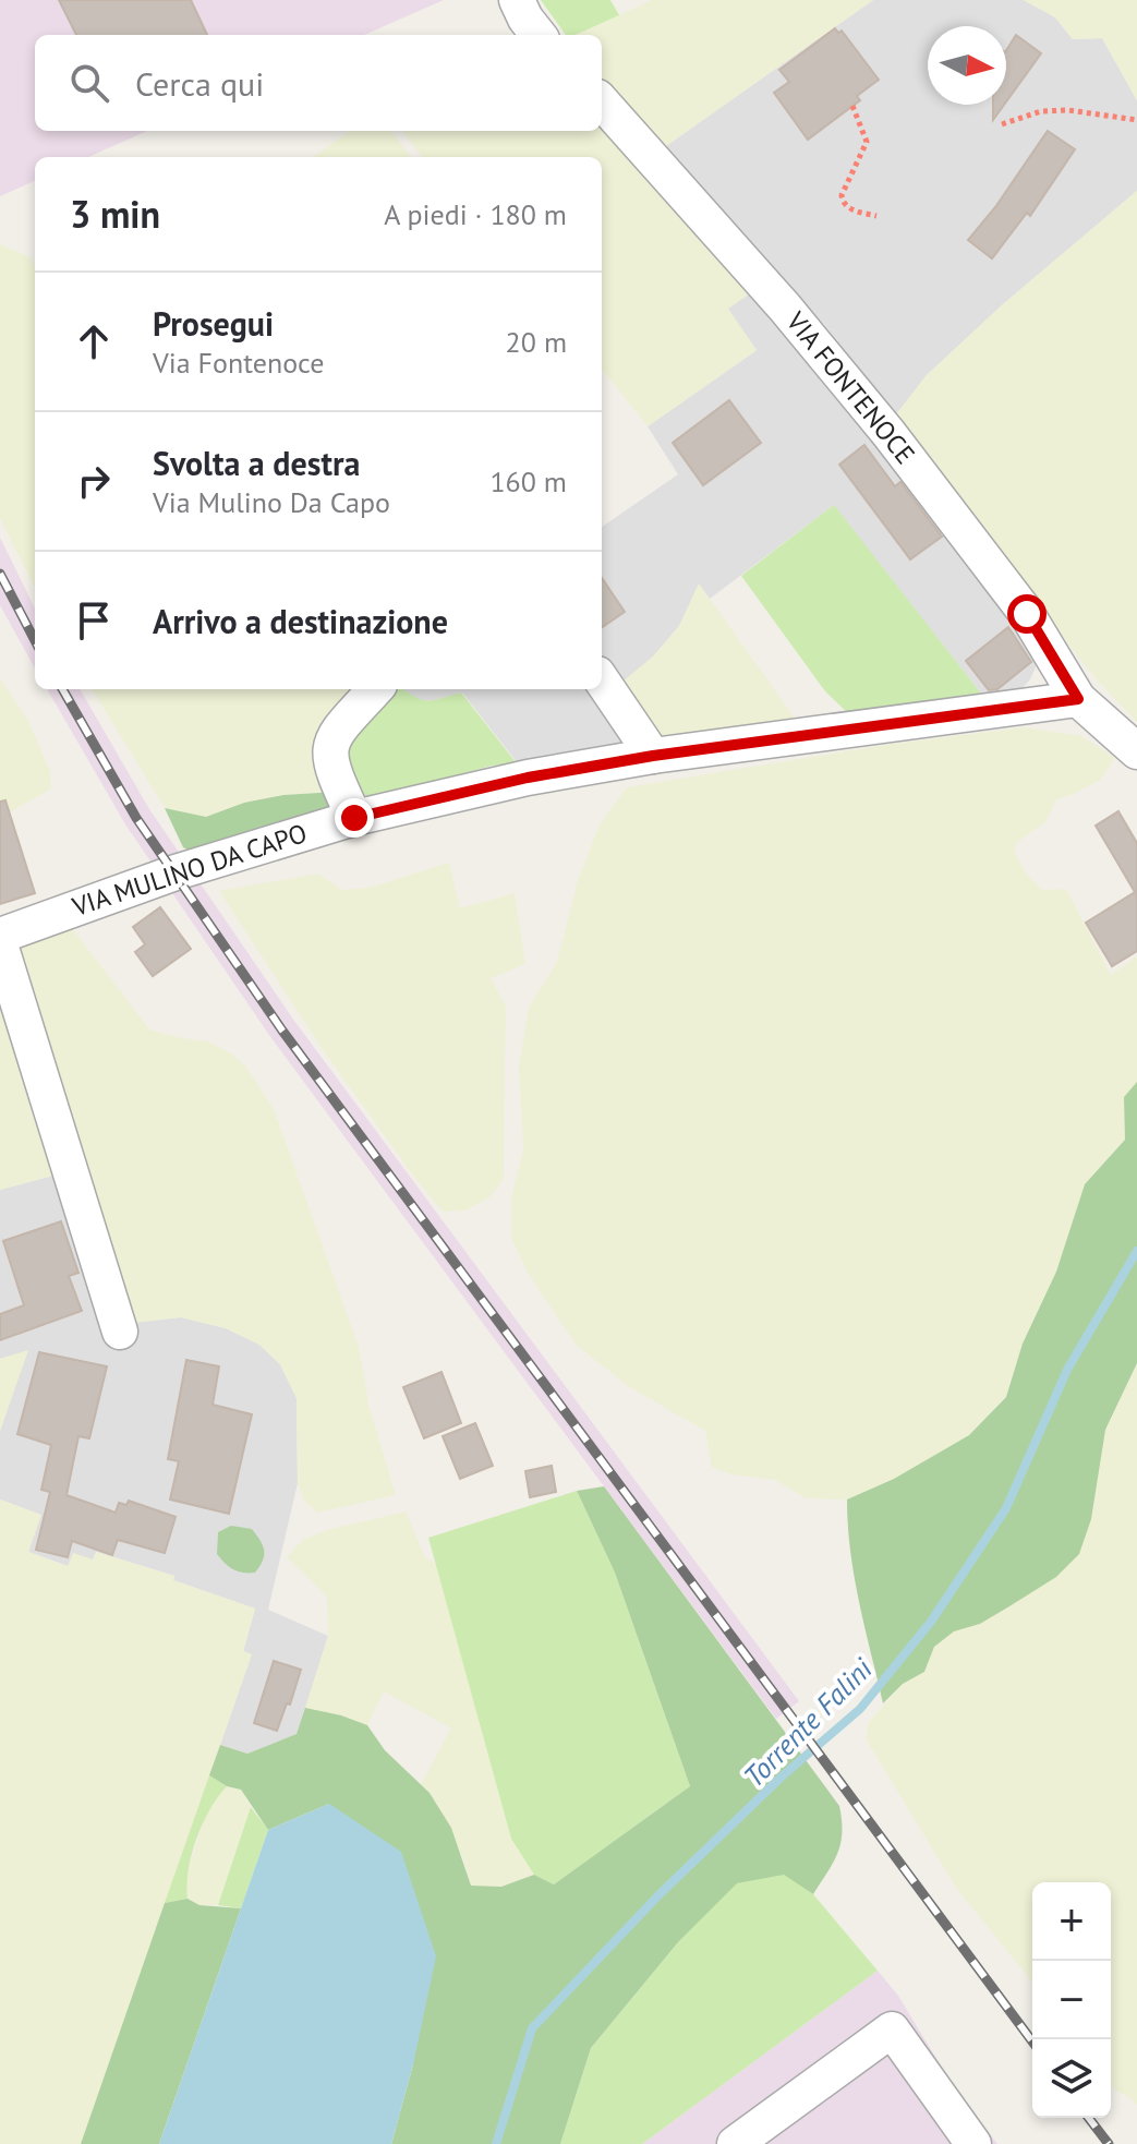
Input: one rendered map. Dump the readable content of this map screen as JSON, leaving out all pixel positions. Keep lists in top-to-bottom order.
{
  "streets": {
    "street": ["VIA FONTENOCE", "VIA MULINO DA CAPO"]
  },
  "crossings": [
    ["VIA FONTENOCE", "VIA MULINO DA CAPO"]
  ],
  "water": ["Torrente Falini"],
  "north": "right",
  "page": {
    "search": "Cerca qui",
    "heading": ["3 min", "A piedi · 180 m"],
    "list": [
      ["Prosegui", "Via Fontenoce", "20 m"],
      ["Svolta a destra", "Via Mulino Da Capo", "160 m"],
      "Arrivo a destinazione"
    ],
    "map_buttons": ["+", "−"]
  }
}
